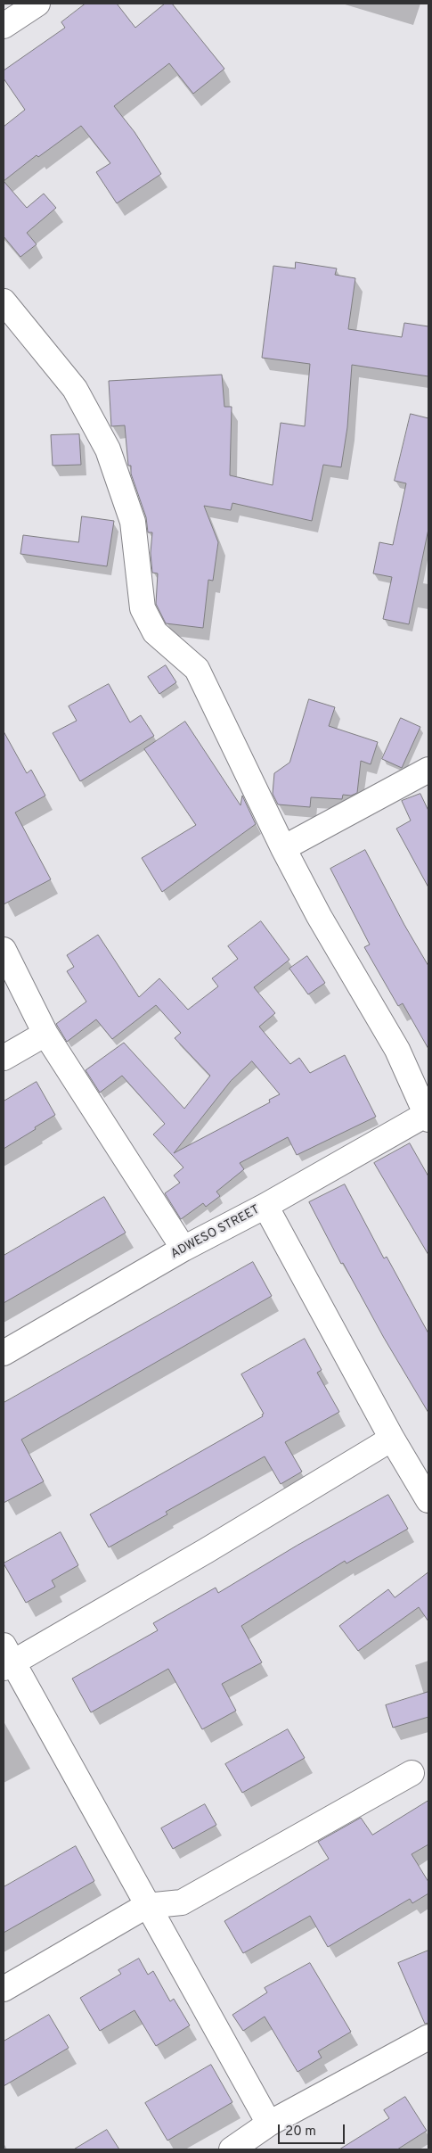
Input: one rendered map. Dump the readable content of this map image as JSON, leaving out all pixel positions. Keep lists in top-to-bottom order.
{
  "streets": {
    "street": ["ADWESO STREET"]
  },
  "scale_bar": "20 m"
}
